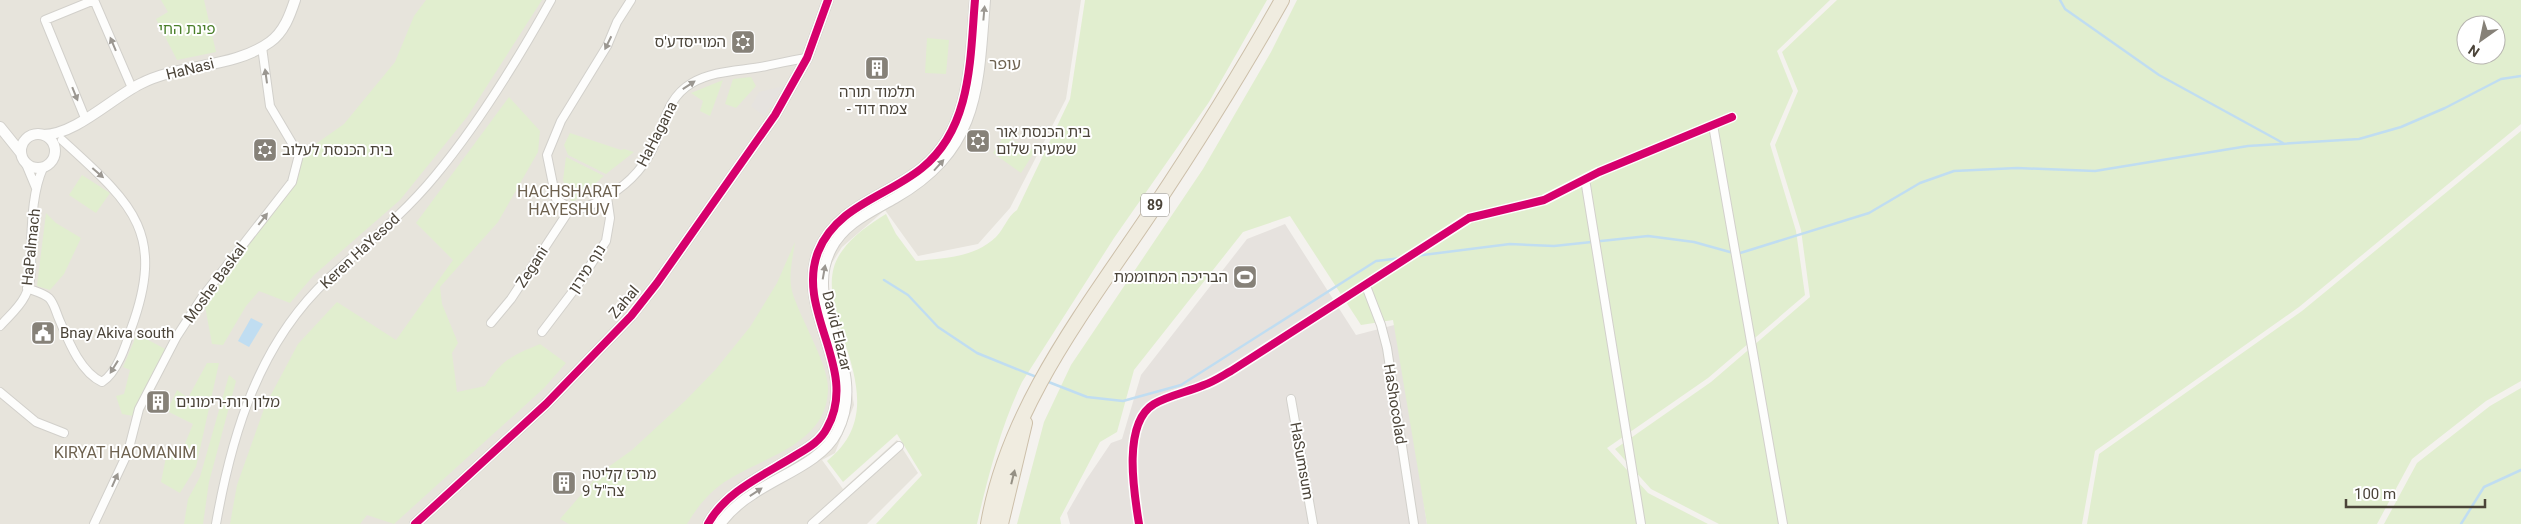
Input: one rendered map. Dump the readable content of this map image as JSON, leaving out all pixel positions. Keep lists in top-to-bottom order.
{
  "streets": {
    "highway": ["89"],
    "street": [
      "HaNasi",
      "HaHagana",
      "HaPalmach",
      "Keren HaYesod",
      "Zegani",
      "נוף מירון",
      "Moshe Baskal",
      "Zahal",
      "David Elazar",
      "HaShocolad",
      "HaSumsum"
    ]
  },
  "crossings": [
    ["HaNasi", "HaPalmach"],
    ["HaNasi", "Moshe Baskal"],
    ["HaHagana", "Zegani"],
    ["HaHagana", "נוף מירון"],
    ["HaHagana", "Zahal"]
  ],
  "one_way": ["HaHagana", "Moshe Baskal", "David Elazar"],
  "districts": ["עופר", "HACHSHARAT HAYESHUV", "KIRYAT HAOMANIM"],
  "parks": ["פינת החי"],
  "places": {
    "synagogue": ["המוייסדע'ס", "בית הכנסת אור שמעיה שלום", "בית הכנסת לעלוב"],
    "building": ["תלמוד תורה - צמח דוד", "מלון רות-רימונים", "מרכז קליטה צה\"ל 9"],
    "sports": ["הבריכה המחוממת"],
    "public building": ["Bnay Akiva south"]
  },
  "scale_bar": "100 m",
  "north": "bottom left"
}
